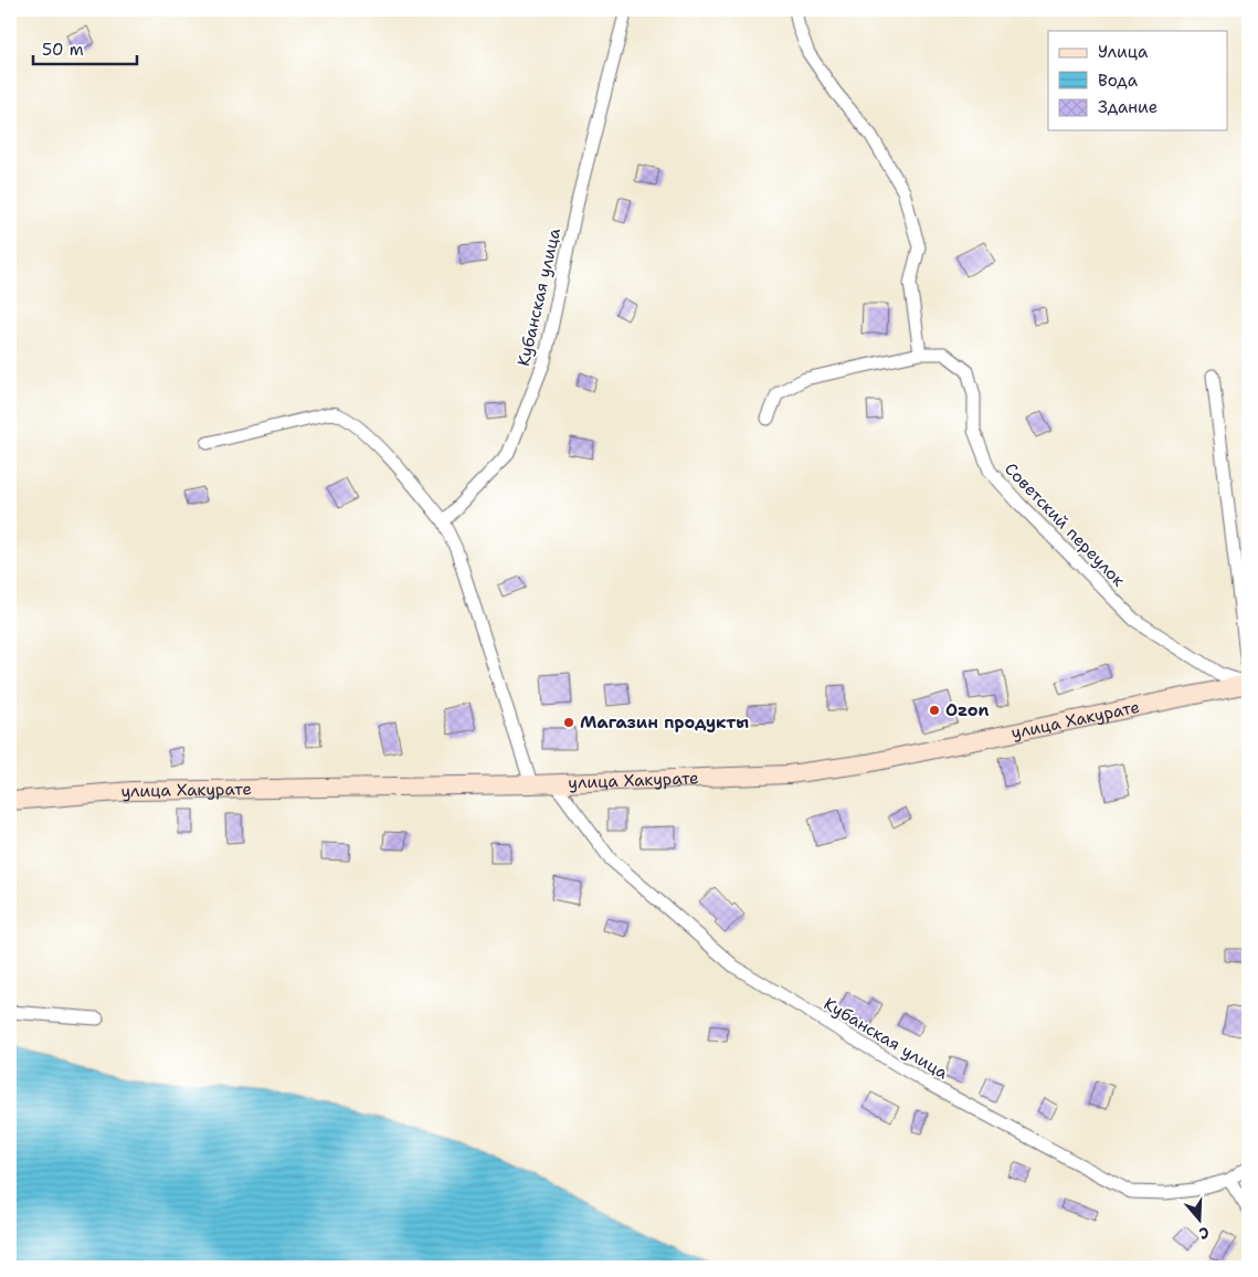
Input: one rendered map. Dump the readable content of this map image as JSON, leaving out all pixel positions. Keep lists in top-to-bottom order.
{
  "streets": {
    "street": ["Кубанская улица", "Советский переулок", "улица Хакурате"]
  },
  "crossings": [
    ["Кубанская улица", "улица Хакурате"],
    ["Советский переулок", "улица Хакурате"]
  ],
  "places": ["Ozon", "Магазин продукты"],
  "legend": ["Улица", "Вода", "Здание"],
  "scale_bar": "50 m",
  "north": "bottom"
}
